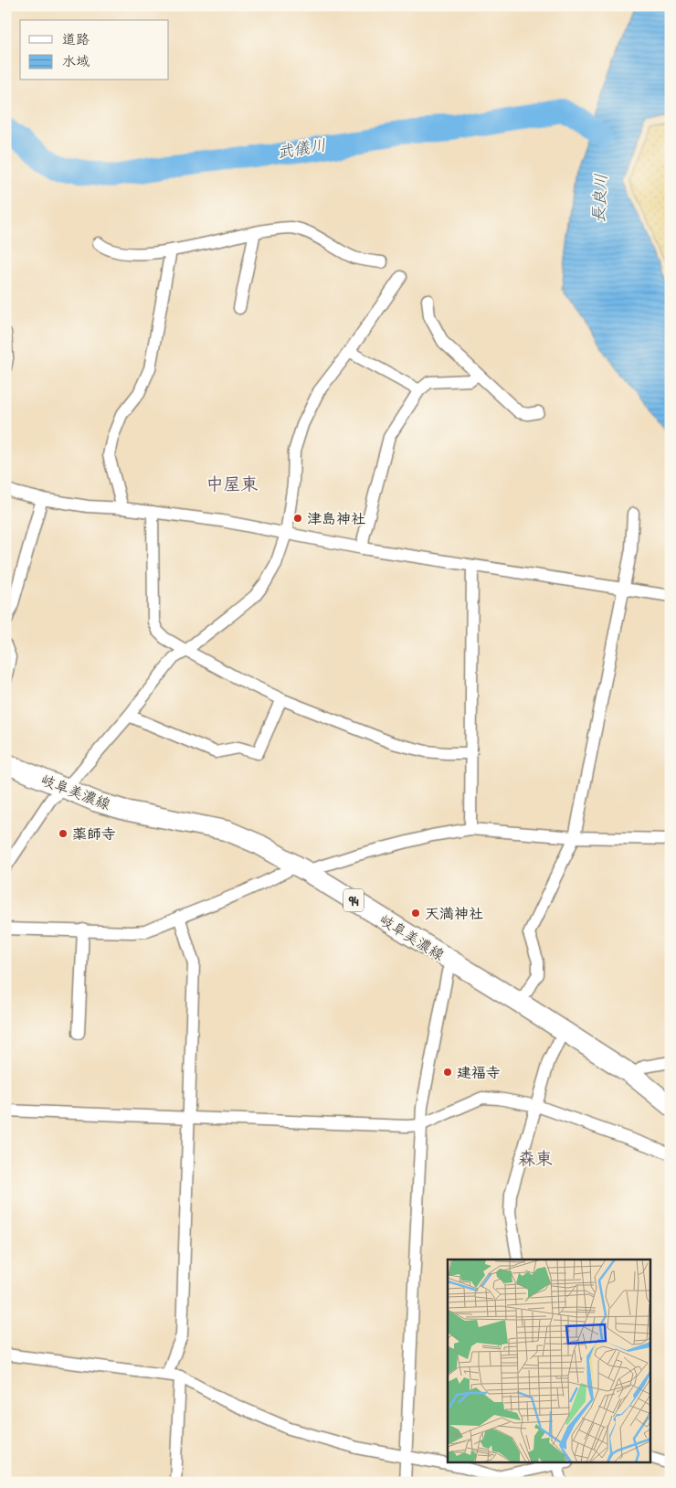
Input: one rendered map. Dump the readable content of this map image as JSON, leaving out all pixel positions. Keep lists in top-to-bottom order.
{
  "streets": {
    "main road": ["岐阜美濃線", "94"]
  },
  "districts": ["中屋東", "森東"],
  "water": ["武儀川", "長良川"],
  "places": [
    "津島神社",
    "薬師寺",
    "天満神社",
    "建福寺"
  ],
  "legend": ["道路", "水域"]
}
